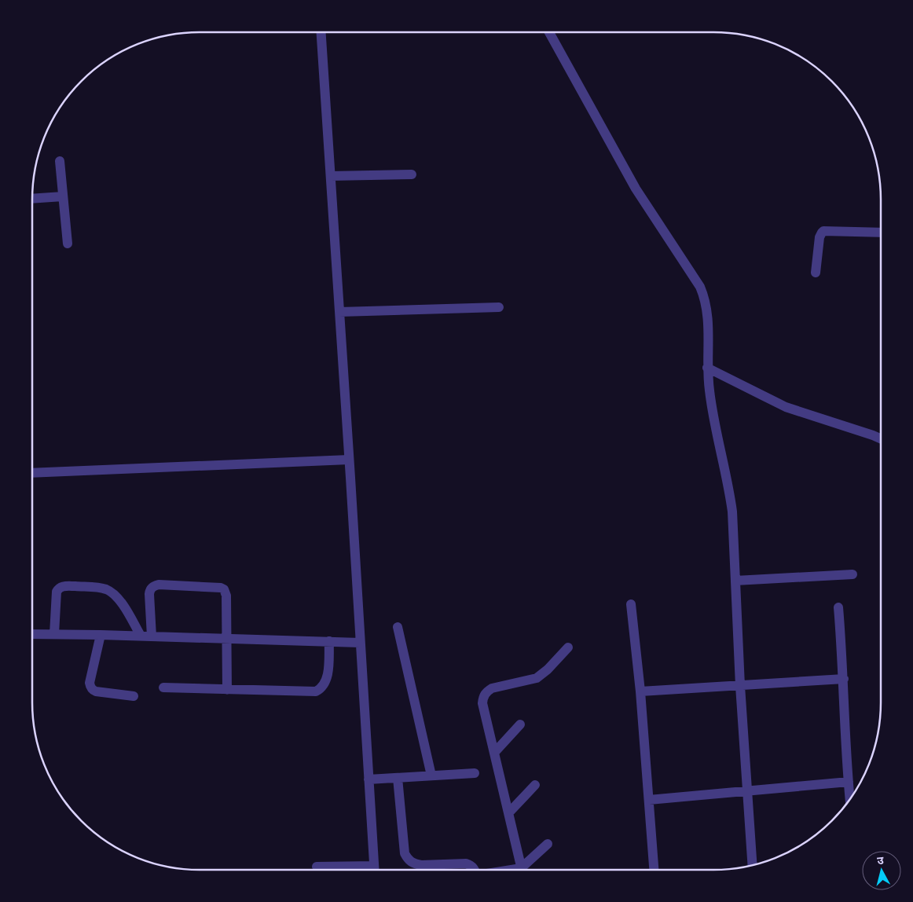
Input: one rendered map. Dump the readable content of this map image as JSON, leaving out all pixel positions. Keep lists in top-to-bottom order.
{
  "north": "top"
}
